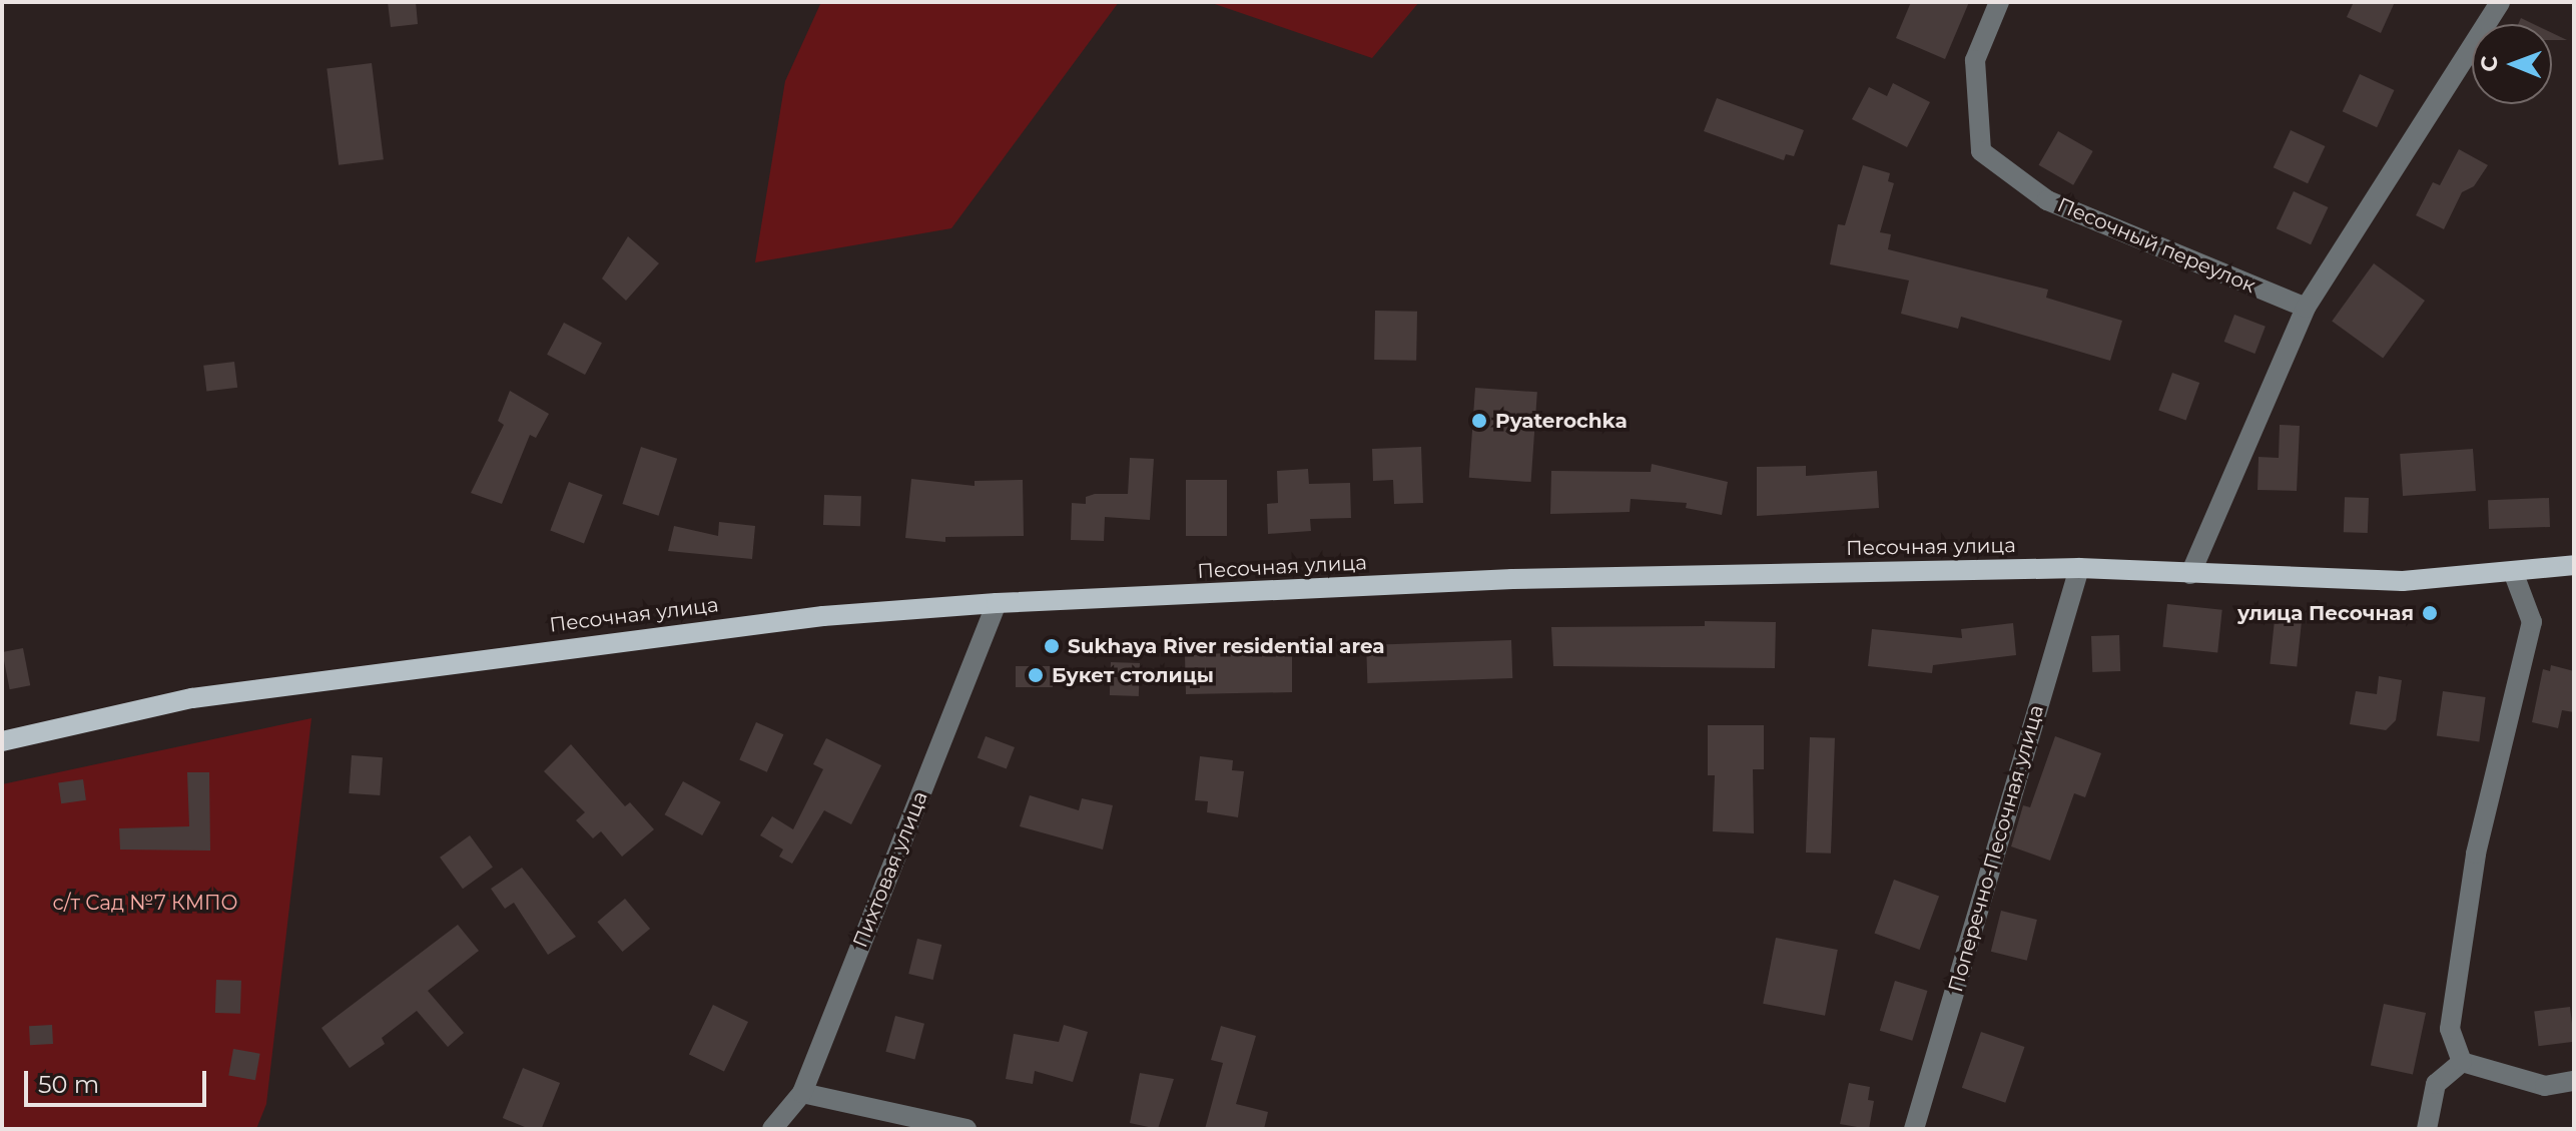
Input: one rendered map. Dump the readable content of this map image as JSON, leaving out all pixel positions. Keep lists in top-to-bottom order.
{
  "streets": {
    "main road": ["Песочная улица"],
    "street": ["Песочный переулок", "Поперечно-Песочная улица", "Пихтовая улица"]
  },
  "crossings": [
    ["Песочная улица", "Поперечно-Песочная улица"],
    ["Песочная улица", "Пихтовая улица"]
  ],
  "parks": ["с/т Сад №7 КМПО"],
  "places": [
    "Pyaterochka",
    "улица Песочная",
    "Sukhaya River residential area",
    "Букет столицы"
  ],
  "scale_bar": "50 m",
  "north": "left"
}
